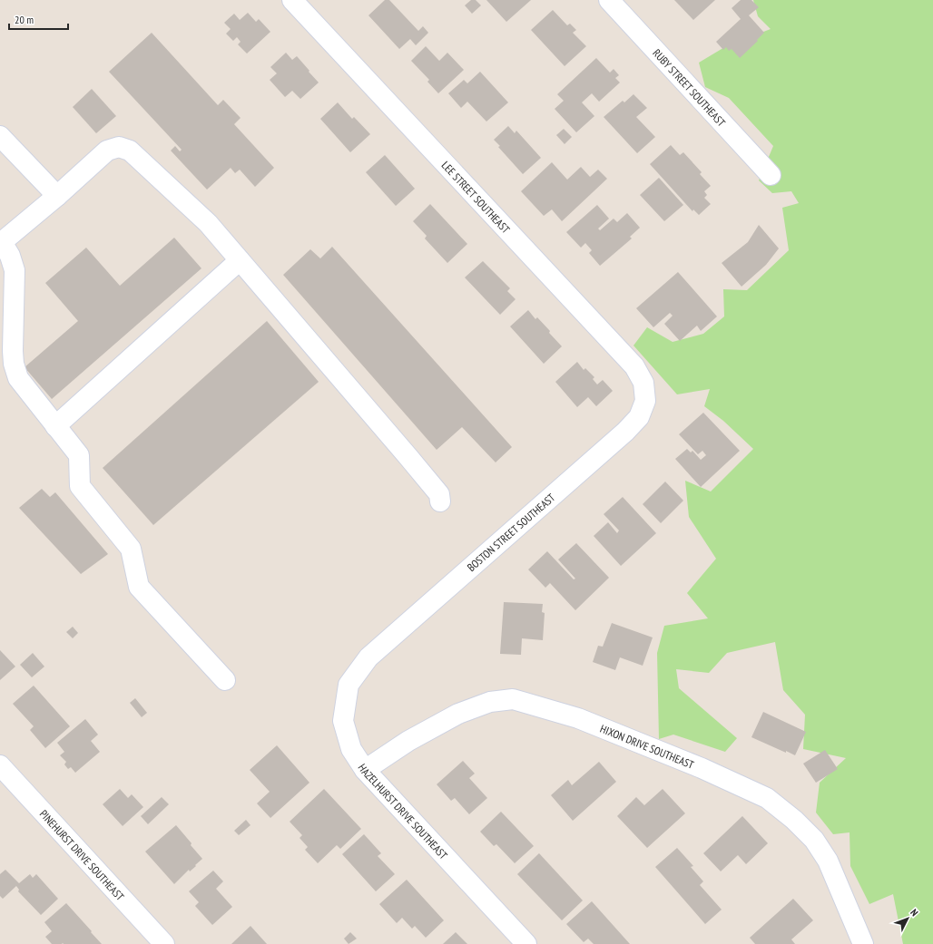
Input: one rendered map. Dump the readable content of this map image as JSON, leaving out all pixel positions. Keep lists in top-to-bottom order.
{
  "streets": {
    "street": [
      "RUBY STREET SOUTHEAST",
      "LEE STREET SOUTHEAST",
      "BOSTON STREET SOUTHEAST",
      "HIXON DRIVE SOUTHEAST",
      "HAZELHURST DRIVE SOUTHEAST",
      "PINEHURST DRIVE SOUTHEAST"
    ]
  },
  "crossings": [
    ["LEE STREET SOUTHEAST", "BOSTON STREET SOUTHEAST"],
    ["BOSTON STREET SOUTHEAST", "HAZELHURST DRIVE SOUTHEAST"],
    ["HIXON DRIVE SOUTHEAST", "HAZELHURST DRIVE SOUTHEAST"]
  ],
  "scale_bar": "20 m",
  "north": "top right"
}
